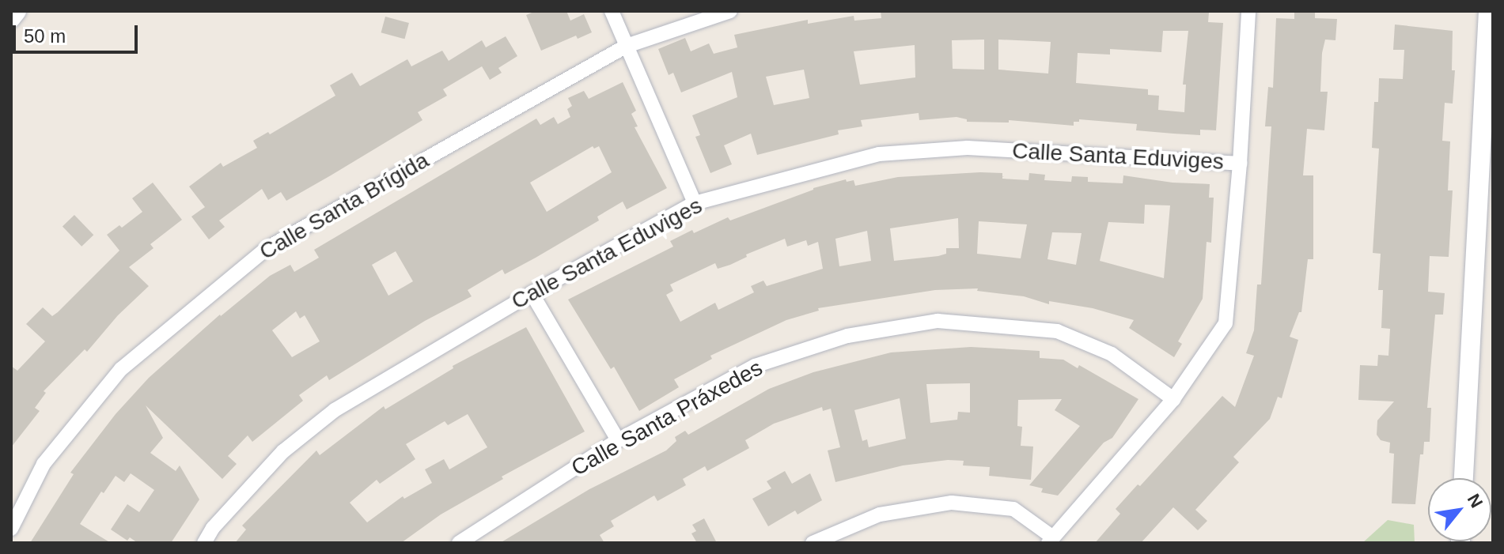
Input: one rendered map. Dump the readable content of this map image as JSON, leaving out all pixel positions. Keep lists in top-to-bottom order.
{
  "streets": {
    "street": ["Calle Santa Eduviges", "Calle Santa Brígida", "Calle Santa Práxedes"]
  },
  "scale_bar": "50 m",
  "north": "top right"
}
